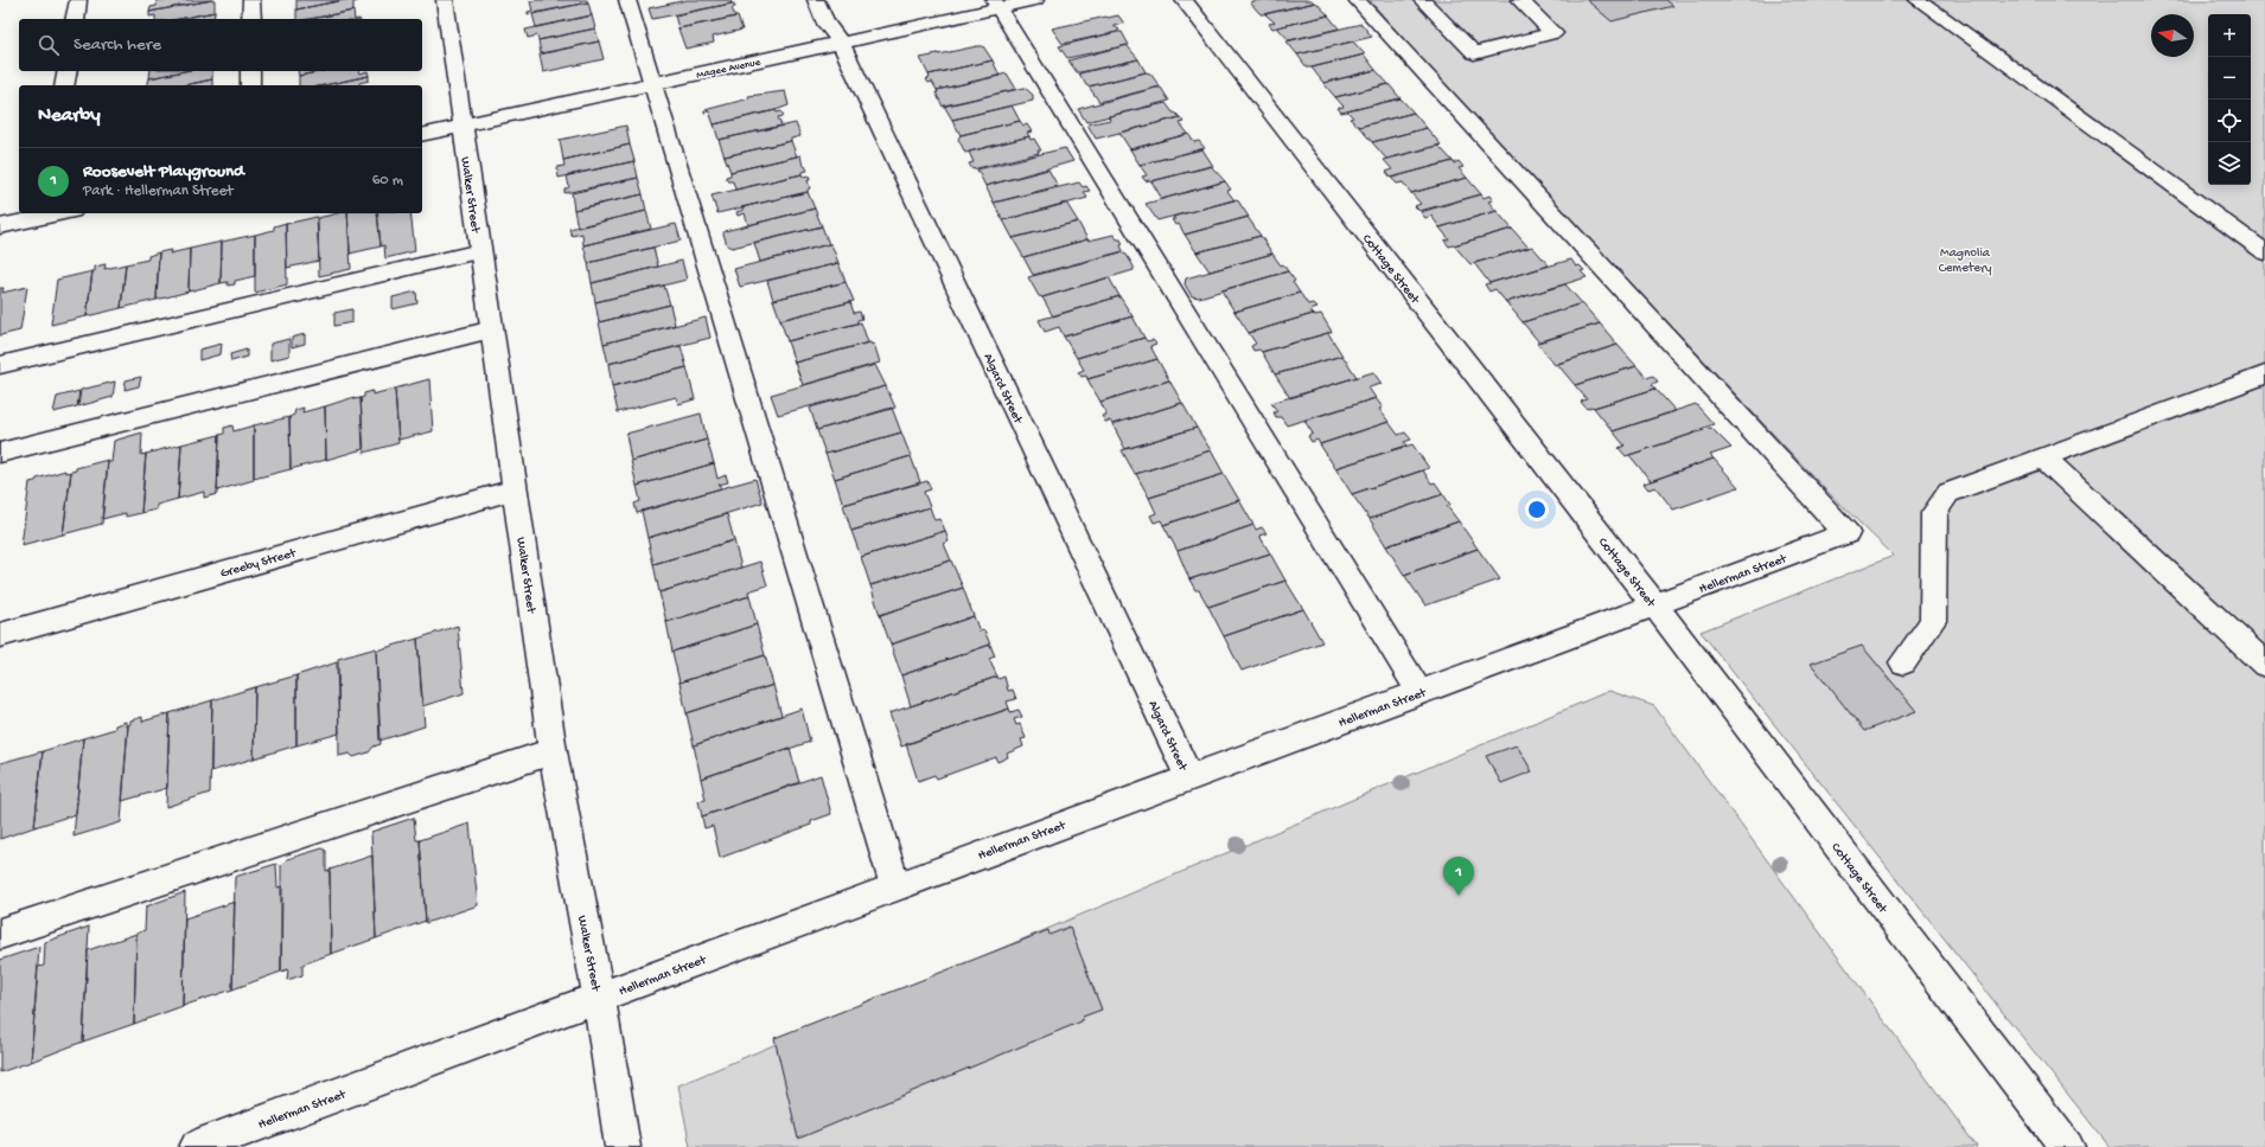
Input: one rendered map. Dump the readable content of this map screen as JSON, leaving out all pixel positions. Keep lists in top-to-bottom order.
{
  "streets": {
    "street": [
      "Magee Avenue",
      "Walker Street",
      "Cottage Street",
      "Algard Street",
      "Greeby Street",
      "Hellerman Street"
    ]
  },
  "crossings": [
    ["Magee Avenue", "Walker Street"],
    ["Magee Avenue", "Algard Street"],
    ["Walker Street", "Greeby Street"],
    ["Walker Street", "Hellerman Street"],
    ["Cottage Street", "Hellerman Street"],
    ["Algard Street", "Hellerman Street"]
  ],
  "parks": ["Magnolia Cemetery"],
  "north": "left",
  "page": {
    "map_buttons": ["+", "−"],
    "search": "Search here",
    "heading": "Nearby",
    "list": [
      {
        "mark": "1",
        "name": "Roosevelt Playground",
        "note": "Park · Hellerman Street",
        "value": "60 m"
      }
    ],
    "pins": "1"
  }
}
